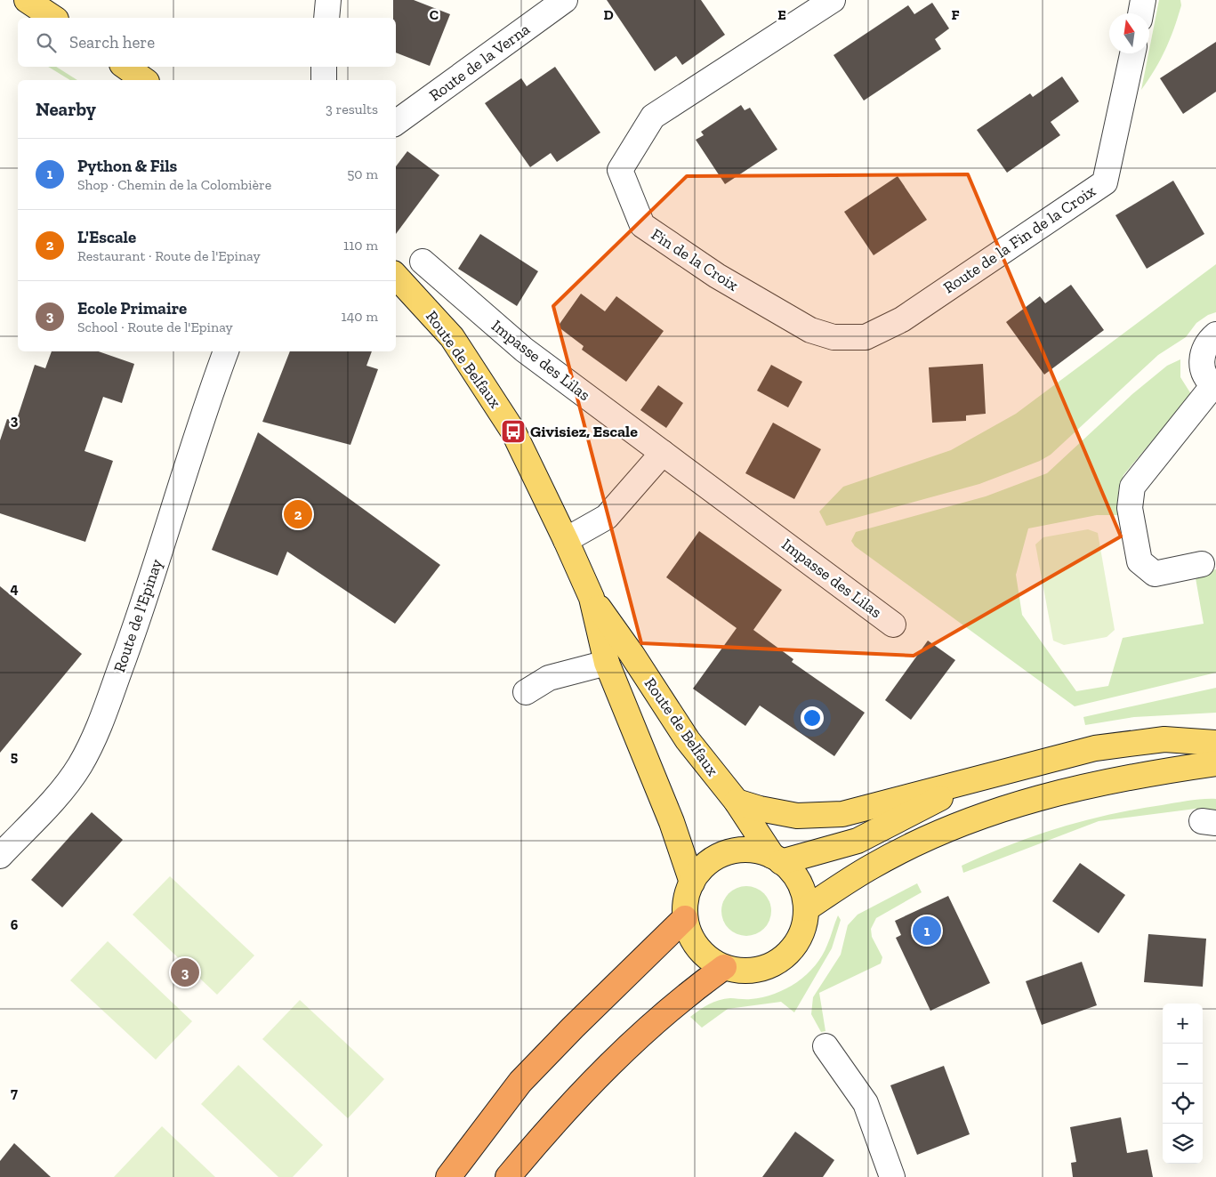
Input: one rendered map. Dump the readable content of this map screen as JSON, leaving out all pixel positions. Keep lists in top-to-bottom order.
{
  "streets": {
    "main road": ["Route de Belfaux"],
    "street": [
      "Route de la Verna",
      "Route de la Fin de la Croix",
      "Fin de la Croix",
      "Impasse des Lilas",
      "Route de l'Epinay"
    ]
  },
  "crossings": [
    ["Route de la Fin de la Croix", "Fin de la Croix"]
  ],
  "places": {
    "bus stop": ["Givisiez, Escale"]
  },
  "north": "top",
  "page": {
    "search": "Search here",
    "heading": ["Nearby", "3 results"],
    "list": [
      {
        "mark": "1",
        "name": "Python & Fils",
        "note": "Shop · Chemin de la Colombière",
        "value": "50 m"
      },
      {
        "mark": "2",
        "name": "L'Escale",
        "note": "Restaurant · Route de l'Epinay",
        "value": "110 m"
      },
      {
        "mark": "3",
        "name": "Ecole Primaire",
        "note": "School · Route de l'Epinay",
        "value": "140 m"
      }
    ],
    "pins": ["2", "1", "3"],
    "map_buttons": ["+", "−"]
  },
  "grid": {
    "columns": [
      "C",
      "D",
      "E",
      "F"
    ],
    "rows": [
      "3",
      "4",
      "5",
      "6",
      "7"
    ]
  }
}
